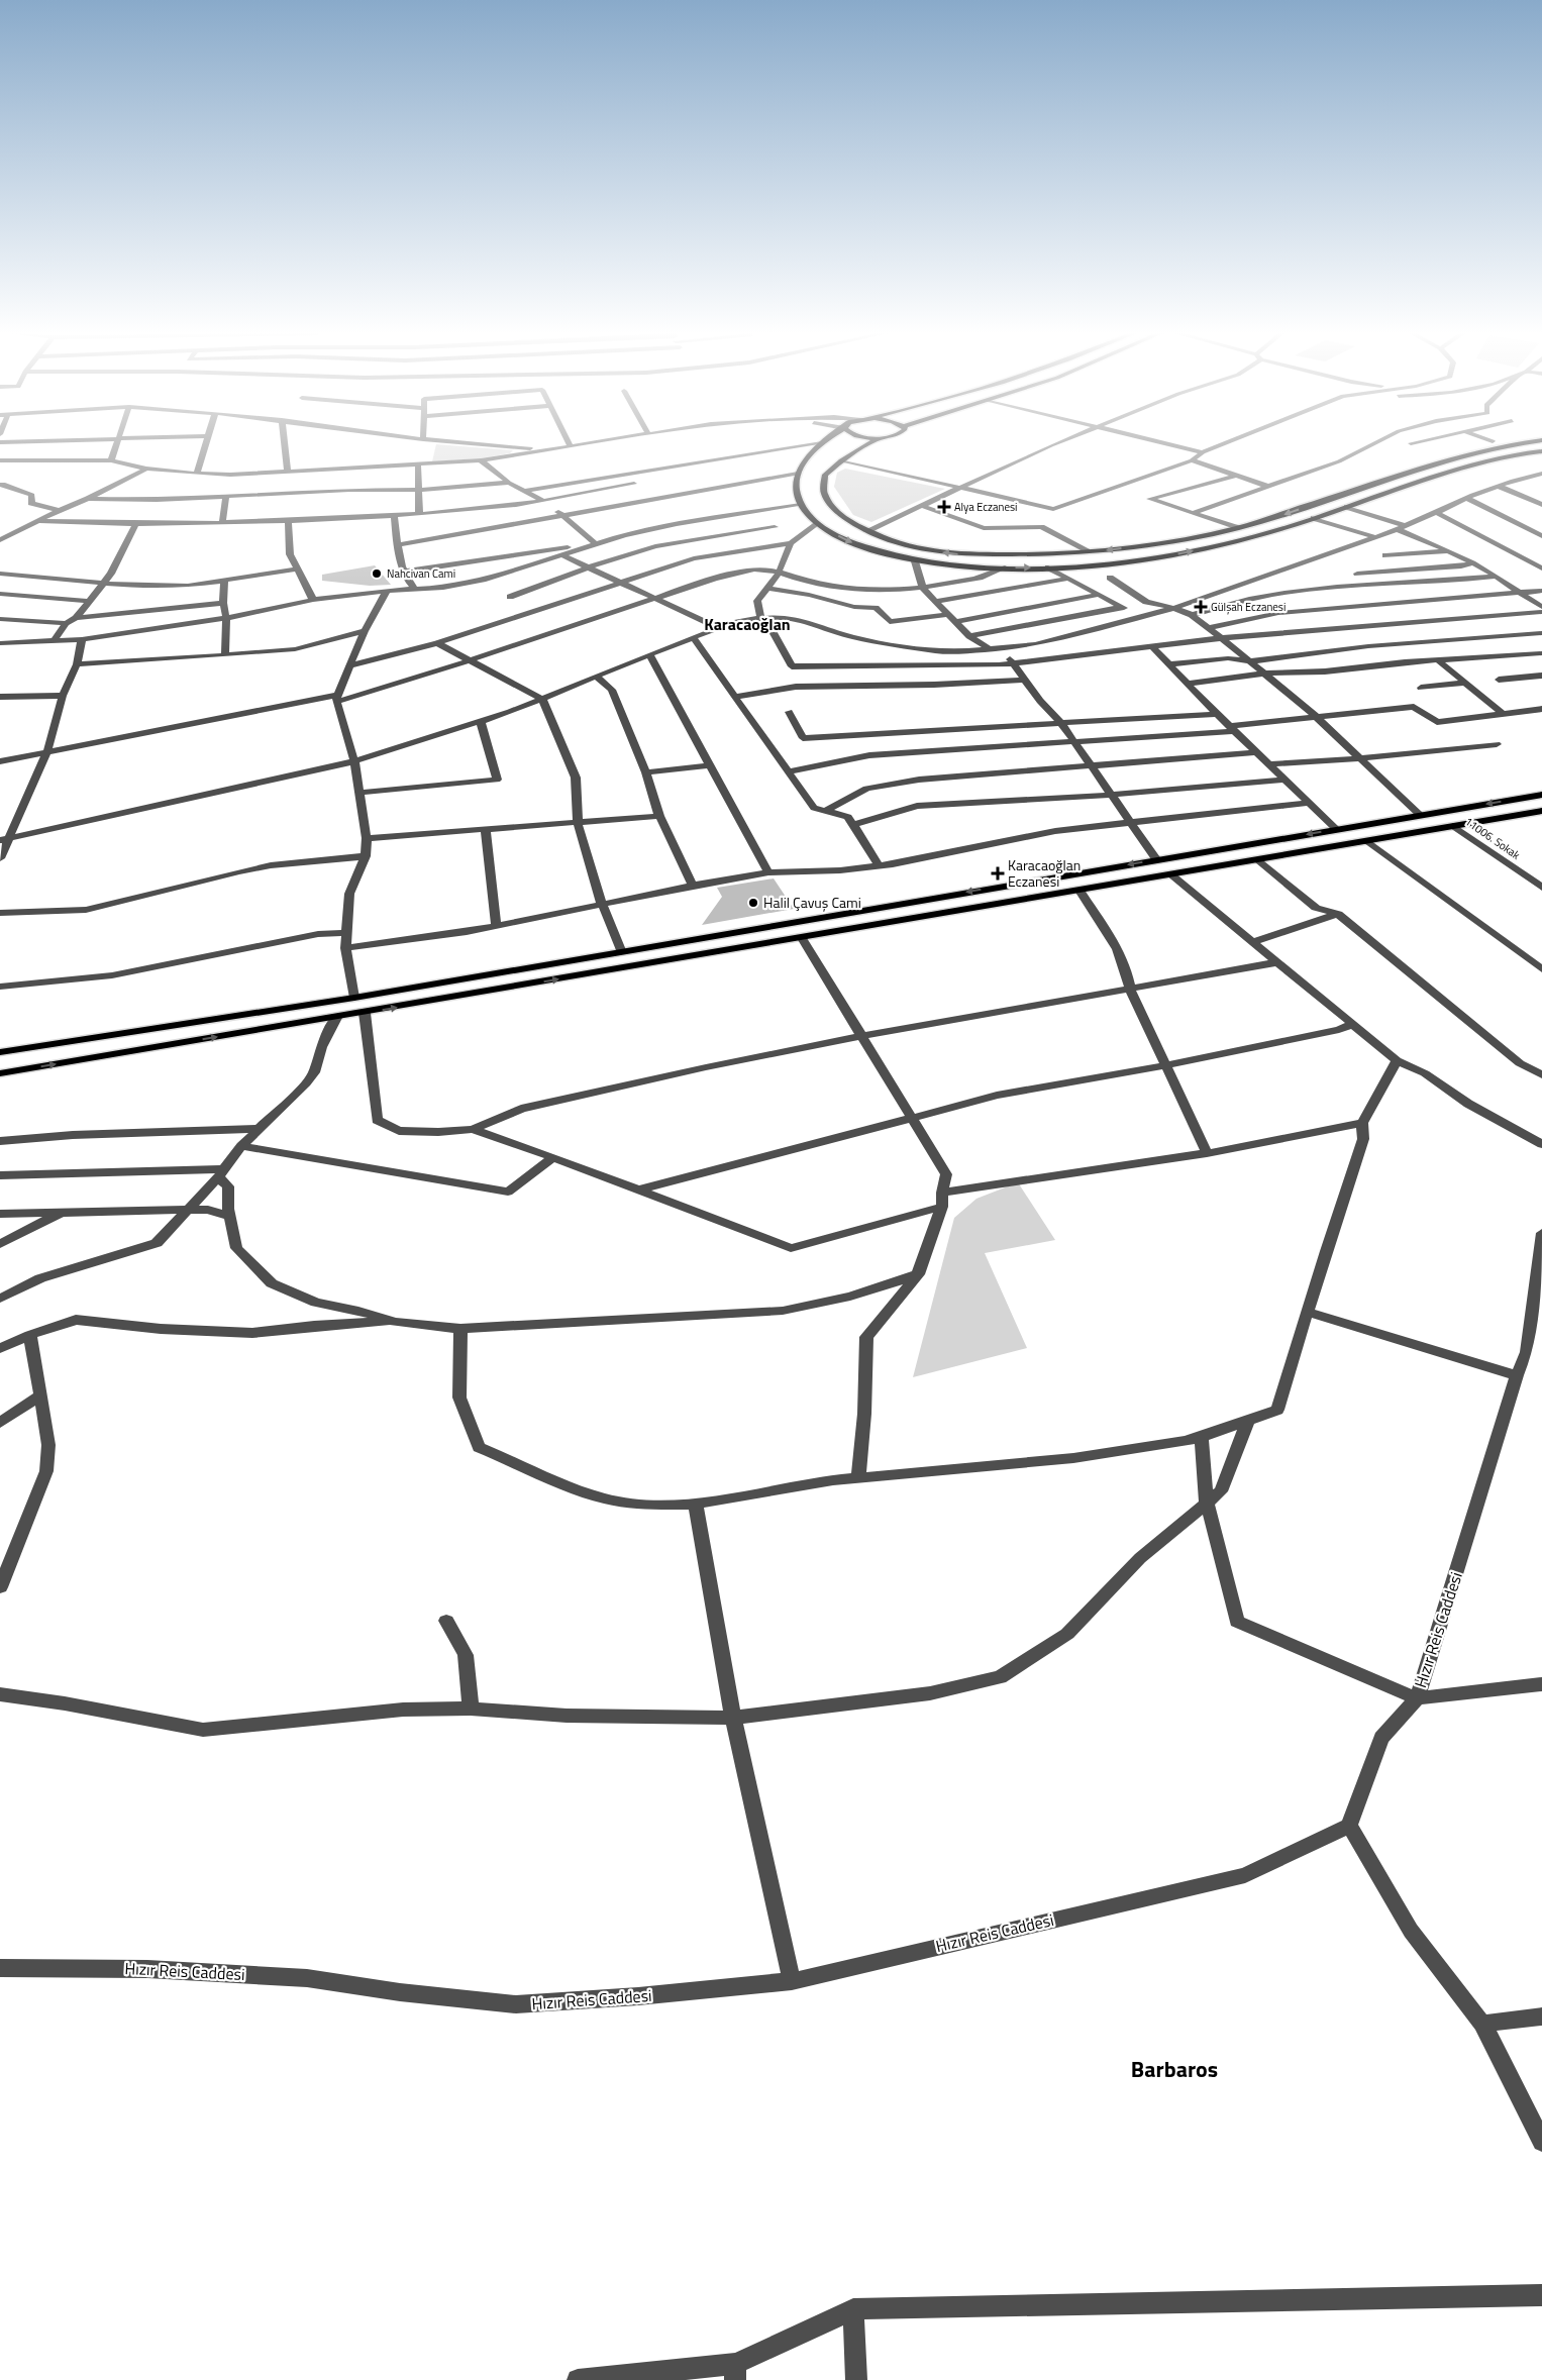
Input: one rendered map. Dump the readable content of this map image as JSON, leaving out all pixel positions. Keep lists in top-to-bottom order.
{
  "streets": {
    "street": ["11006. Sokak", "Hızır Reis Caddesi"]
  },
  "districts": ["Karacaoğlan", "Barbaros"],
  "places": {
    "health": ["Alya Eczanesi", "Gülşah Eczanesi", "Karacaoğlan Eczanesi"],
    "other": ["Nahcivan Cami", "Halil Çavuş Cami"]
  }
}
